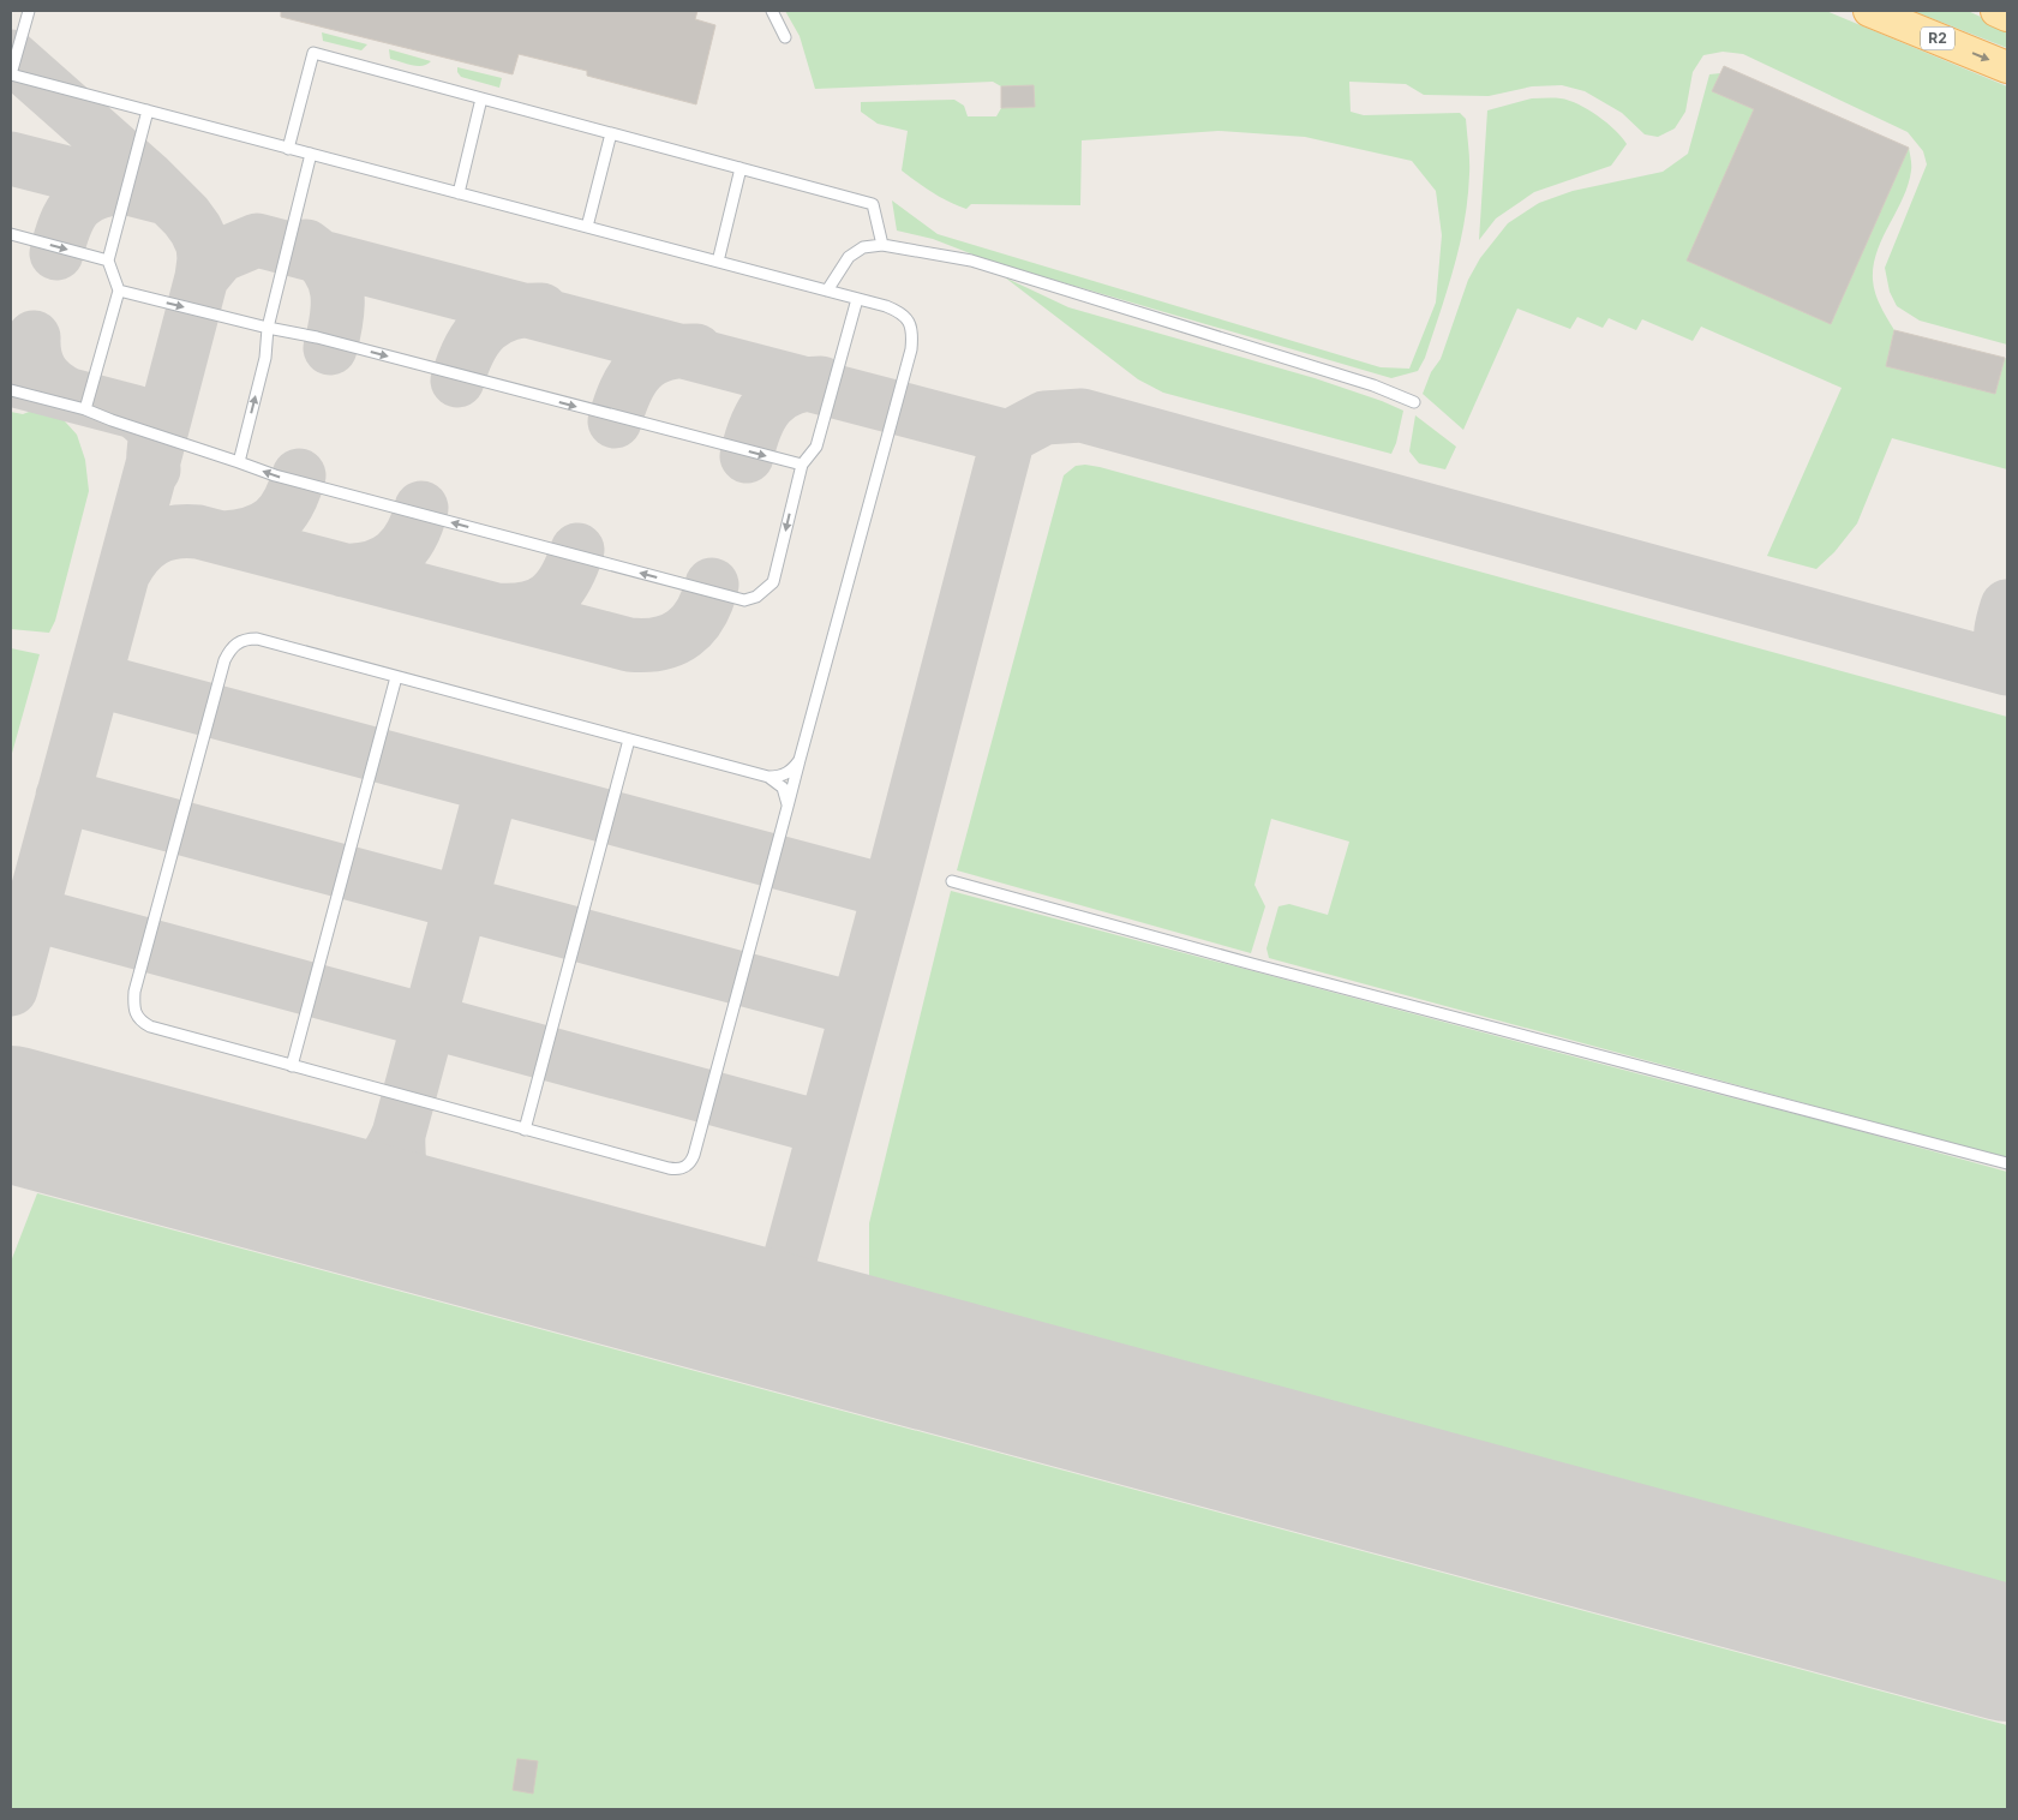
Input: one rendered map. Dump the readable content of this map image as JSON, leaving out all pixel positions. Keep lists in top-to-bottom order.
{
  "streets": {
    "main road": ["R2"]
  }
}
